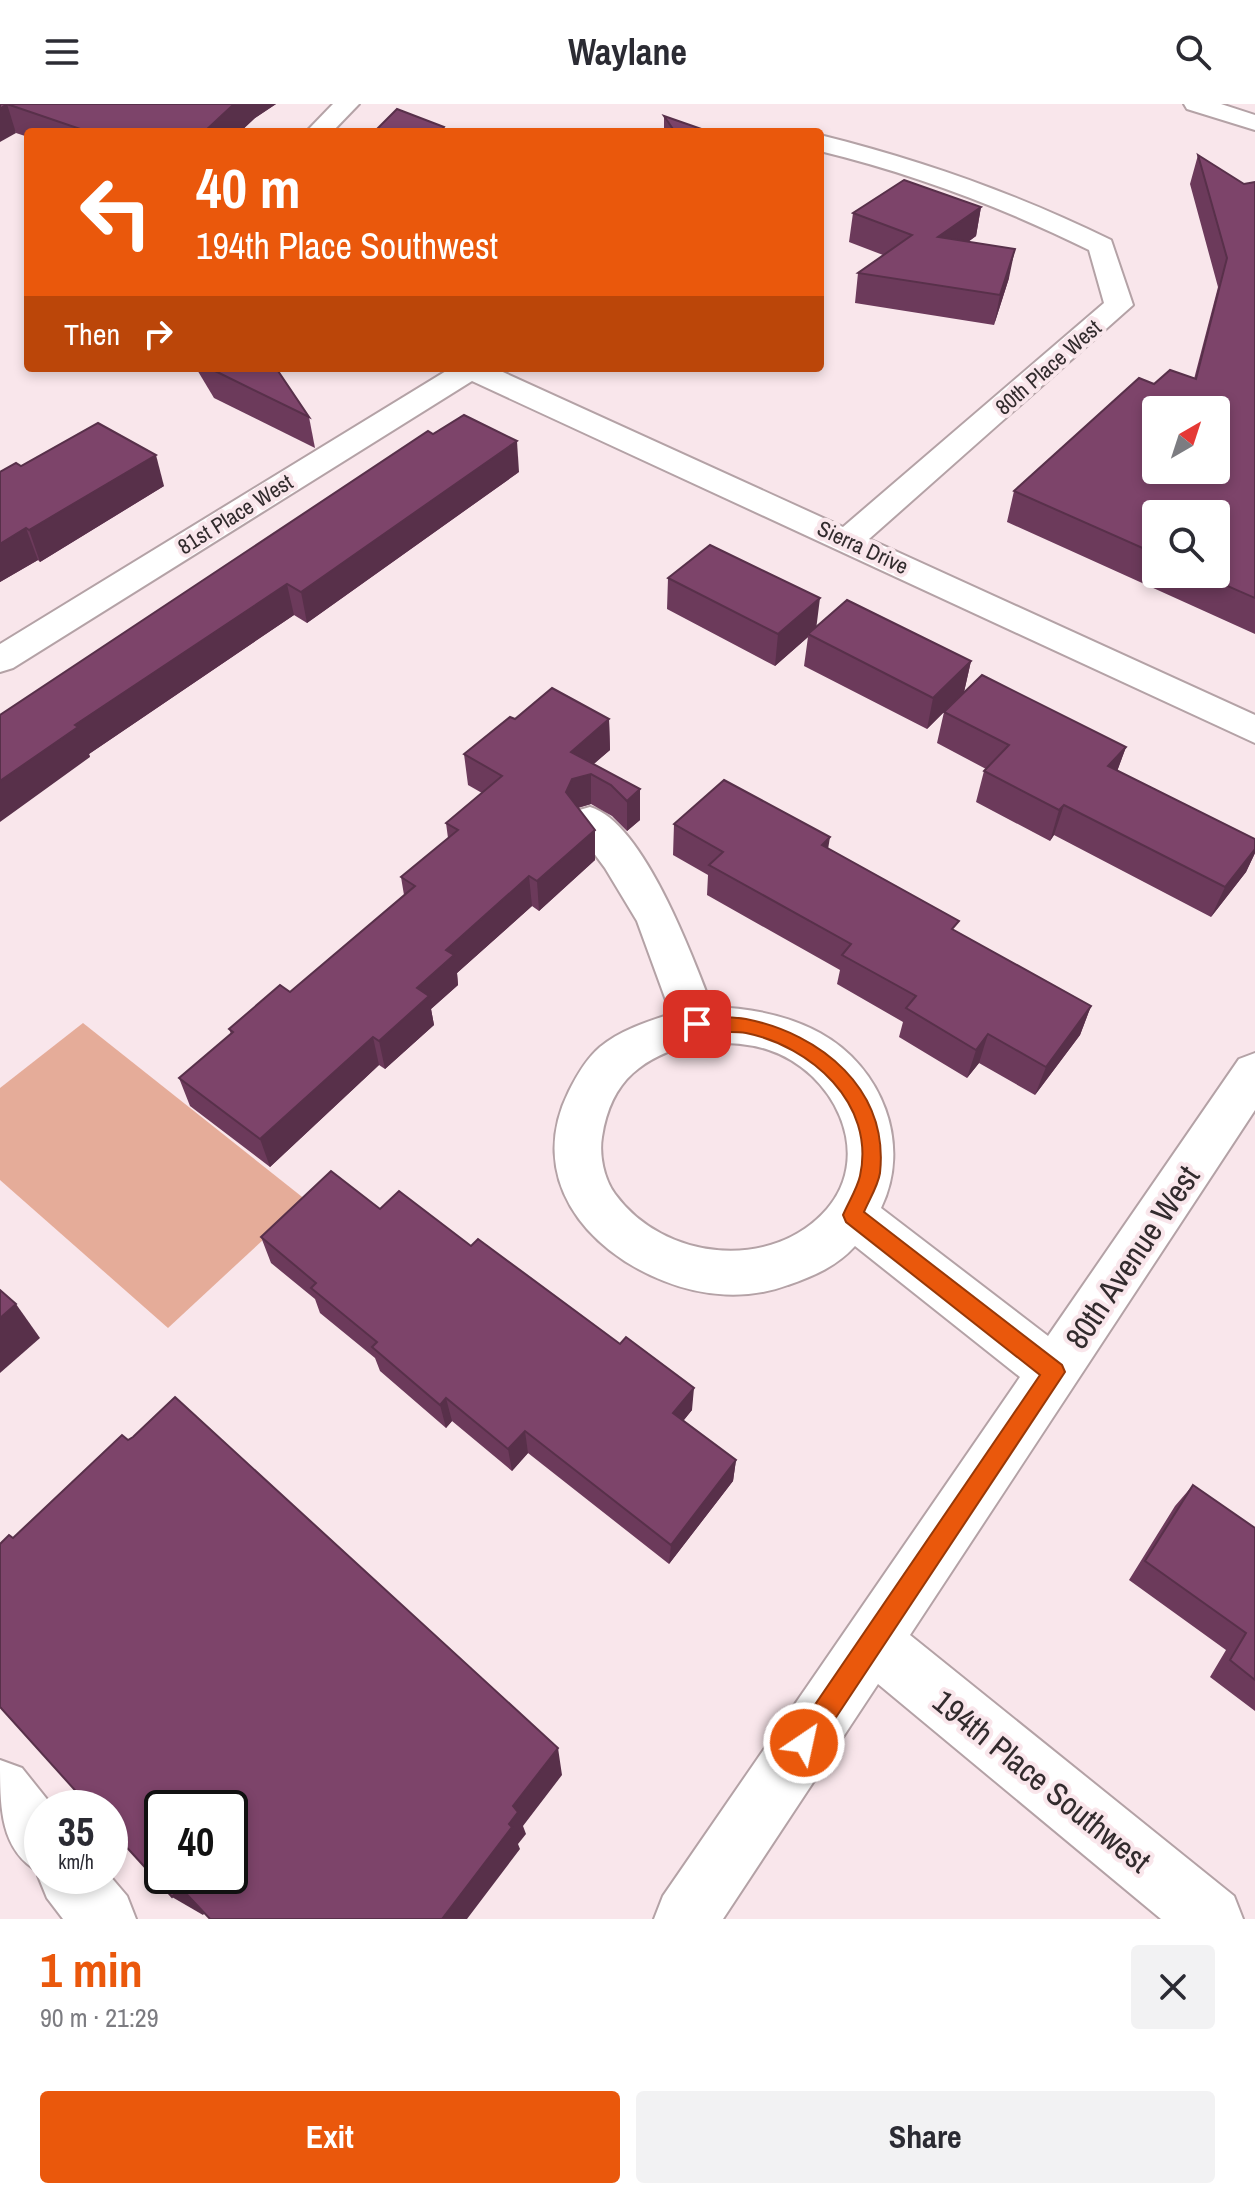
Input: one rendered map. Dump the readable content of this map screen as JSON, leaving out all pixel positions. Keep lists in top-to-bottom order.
{
  "streets": {
    "street": [
      "80th Place West",
      "81st Place West",
      "Sierra Drive",
      "80th Avenue West",
      "194th Place Southwest"
    ]
  },
  "crossings": [
    ["80th Place West", "Sierra Drive"],
    ["80th Avenue West", "194th Place Southwest"]
  ],
  "north": "top right",
  "page": {
    "header": "Waylane",
    "turn": ["40 m", "194th Place Southwest"],
    "then": "Then",
    "speed": "35 km/h",
    "limit": "40",
    "heading": ["1 min", "90 m · 21:29"],
    "buttons": ["Exit", "Share"]
  }
}
